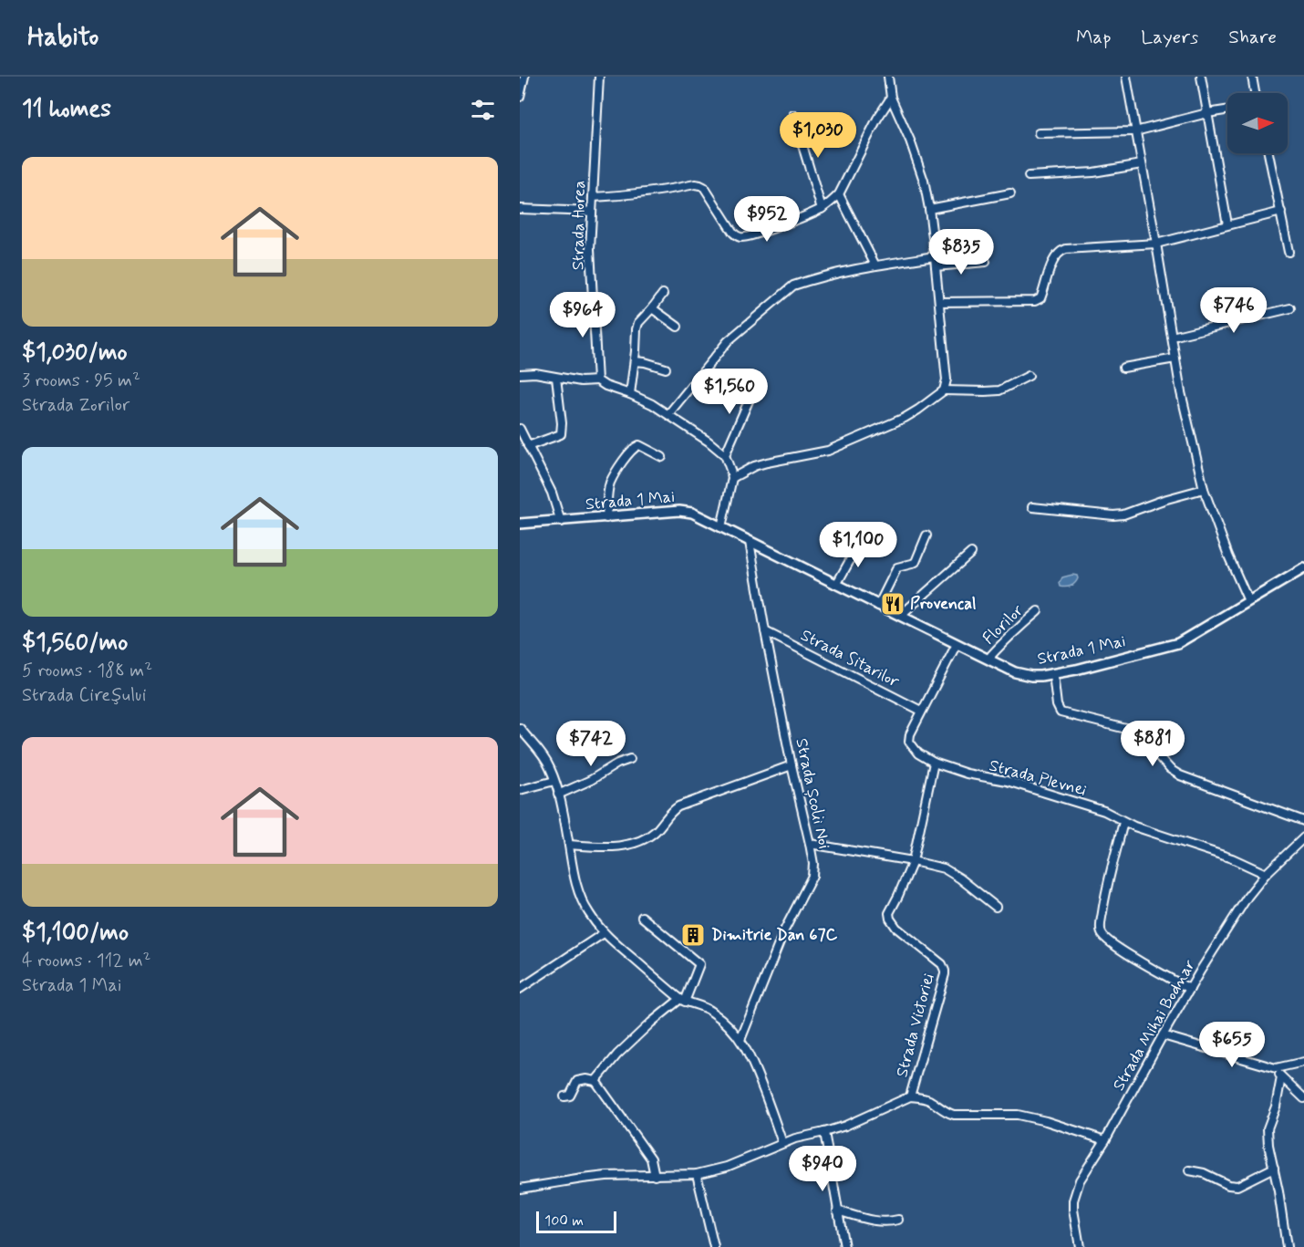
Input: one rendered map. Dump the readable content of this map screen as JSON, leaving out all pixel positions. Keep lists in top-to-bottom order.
{
  "streets": {
    "main road": ["Strada 1 Mai"],
    "street": [
      "Strada Horea",
      "Florilor",
      "Strada Sitarilor",
      "Strada Plevnei",
      "Strada Școlii Noi",
      "Strada Victoriei",
      "Strada Mihai Bodnar"
    ]
  },
  "crossings": [
    ["Strada 1 Mai", "Florilor"],
    ["Strada 1 Mai", "Strada Plevnei"],
    ["Strada 1 Mai", "Strada Școlii Noi"],
    ["Strada Sitarilor", "Strada Plevnei"],
    ["Strada Sitarilor", "Strada Școlii Noi"],
    ["Strada Plevnei", "Strada Victoriei"],
    ["Strada Plevnei", "Strada Mihai Bodnar"]
  ],
  "places": {
    "restaurant": ["Provencal"],
    "building": ["Dimitrie Dan 67C"]
  },
  "scale_bar": "100 m",
  "north": "right",
  "page": {
    "header": "Habito",
    "nav": ["Map", "Layers", "Share"],
    "heading": "11 homes",
    "price": [
      "$1,030",
      "$952",
      "$835",
      "$746",
      "$964",
      "$1,560",
      "$1,100",
      "$742",
      "$881",
      "$655",
      "$940"
    ],
    "list": [
      {
        "name": "$1,030/mo",
        "note": "3 rooms · 95 m² · Strada Zorilor"
      },
      {
        "name": "$1,560/mo",
        "note": "5 rooms · 188 m² · Strada Cireşului"
      },
      {
        "name": "$1,100/mo",
        "note": "4 rooms · 112 m² · Strada 1 Mai"
      }
    ],
    "scale": "100 m"
  }
}
